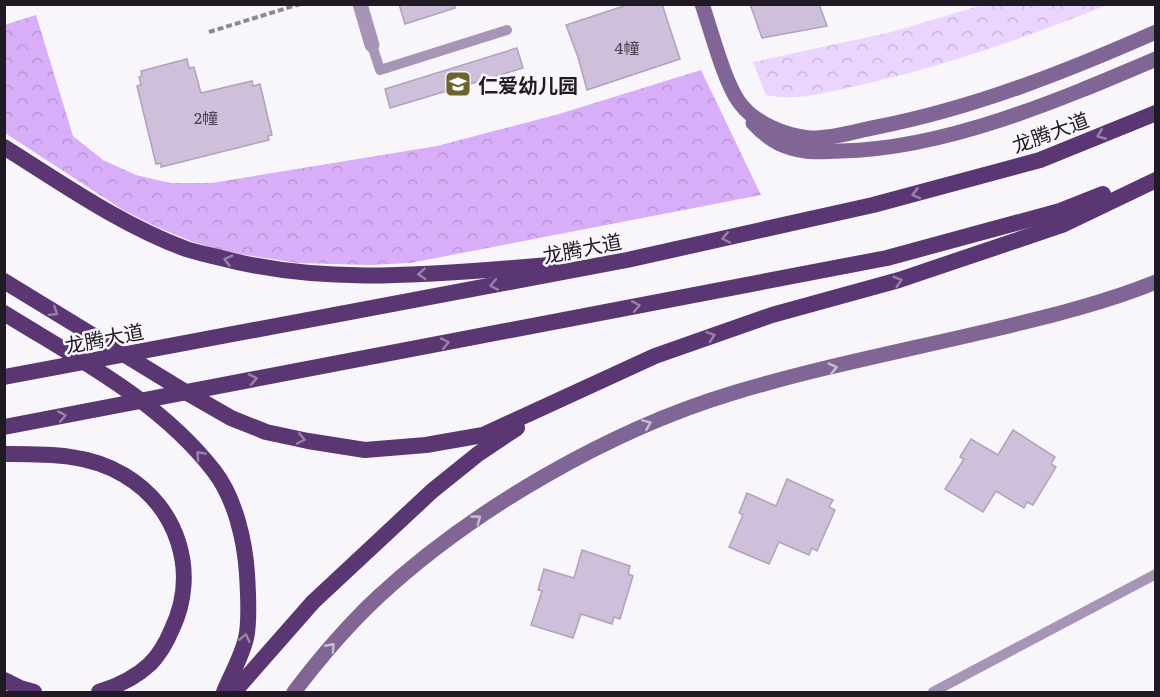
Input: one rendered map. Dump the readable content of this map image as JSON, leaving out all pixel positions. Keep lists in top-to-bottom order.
{
  "streets": {
    "highway": ["龙腾大道"]
  },
  "places": {
    "school or university": ["仁爱幼儿园"]
  },
  "house_numbers": ["4幢", "2幢"]
}
